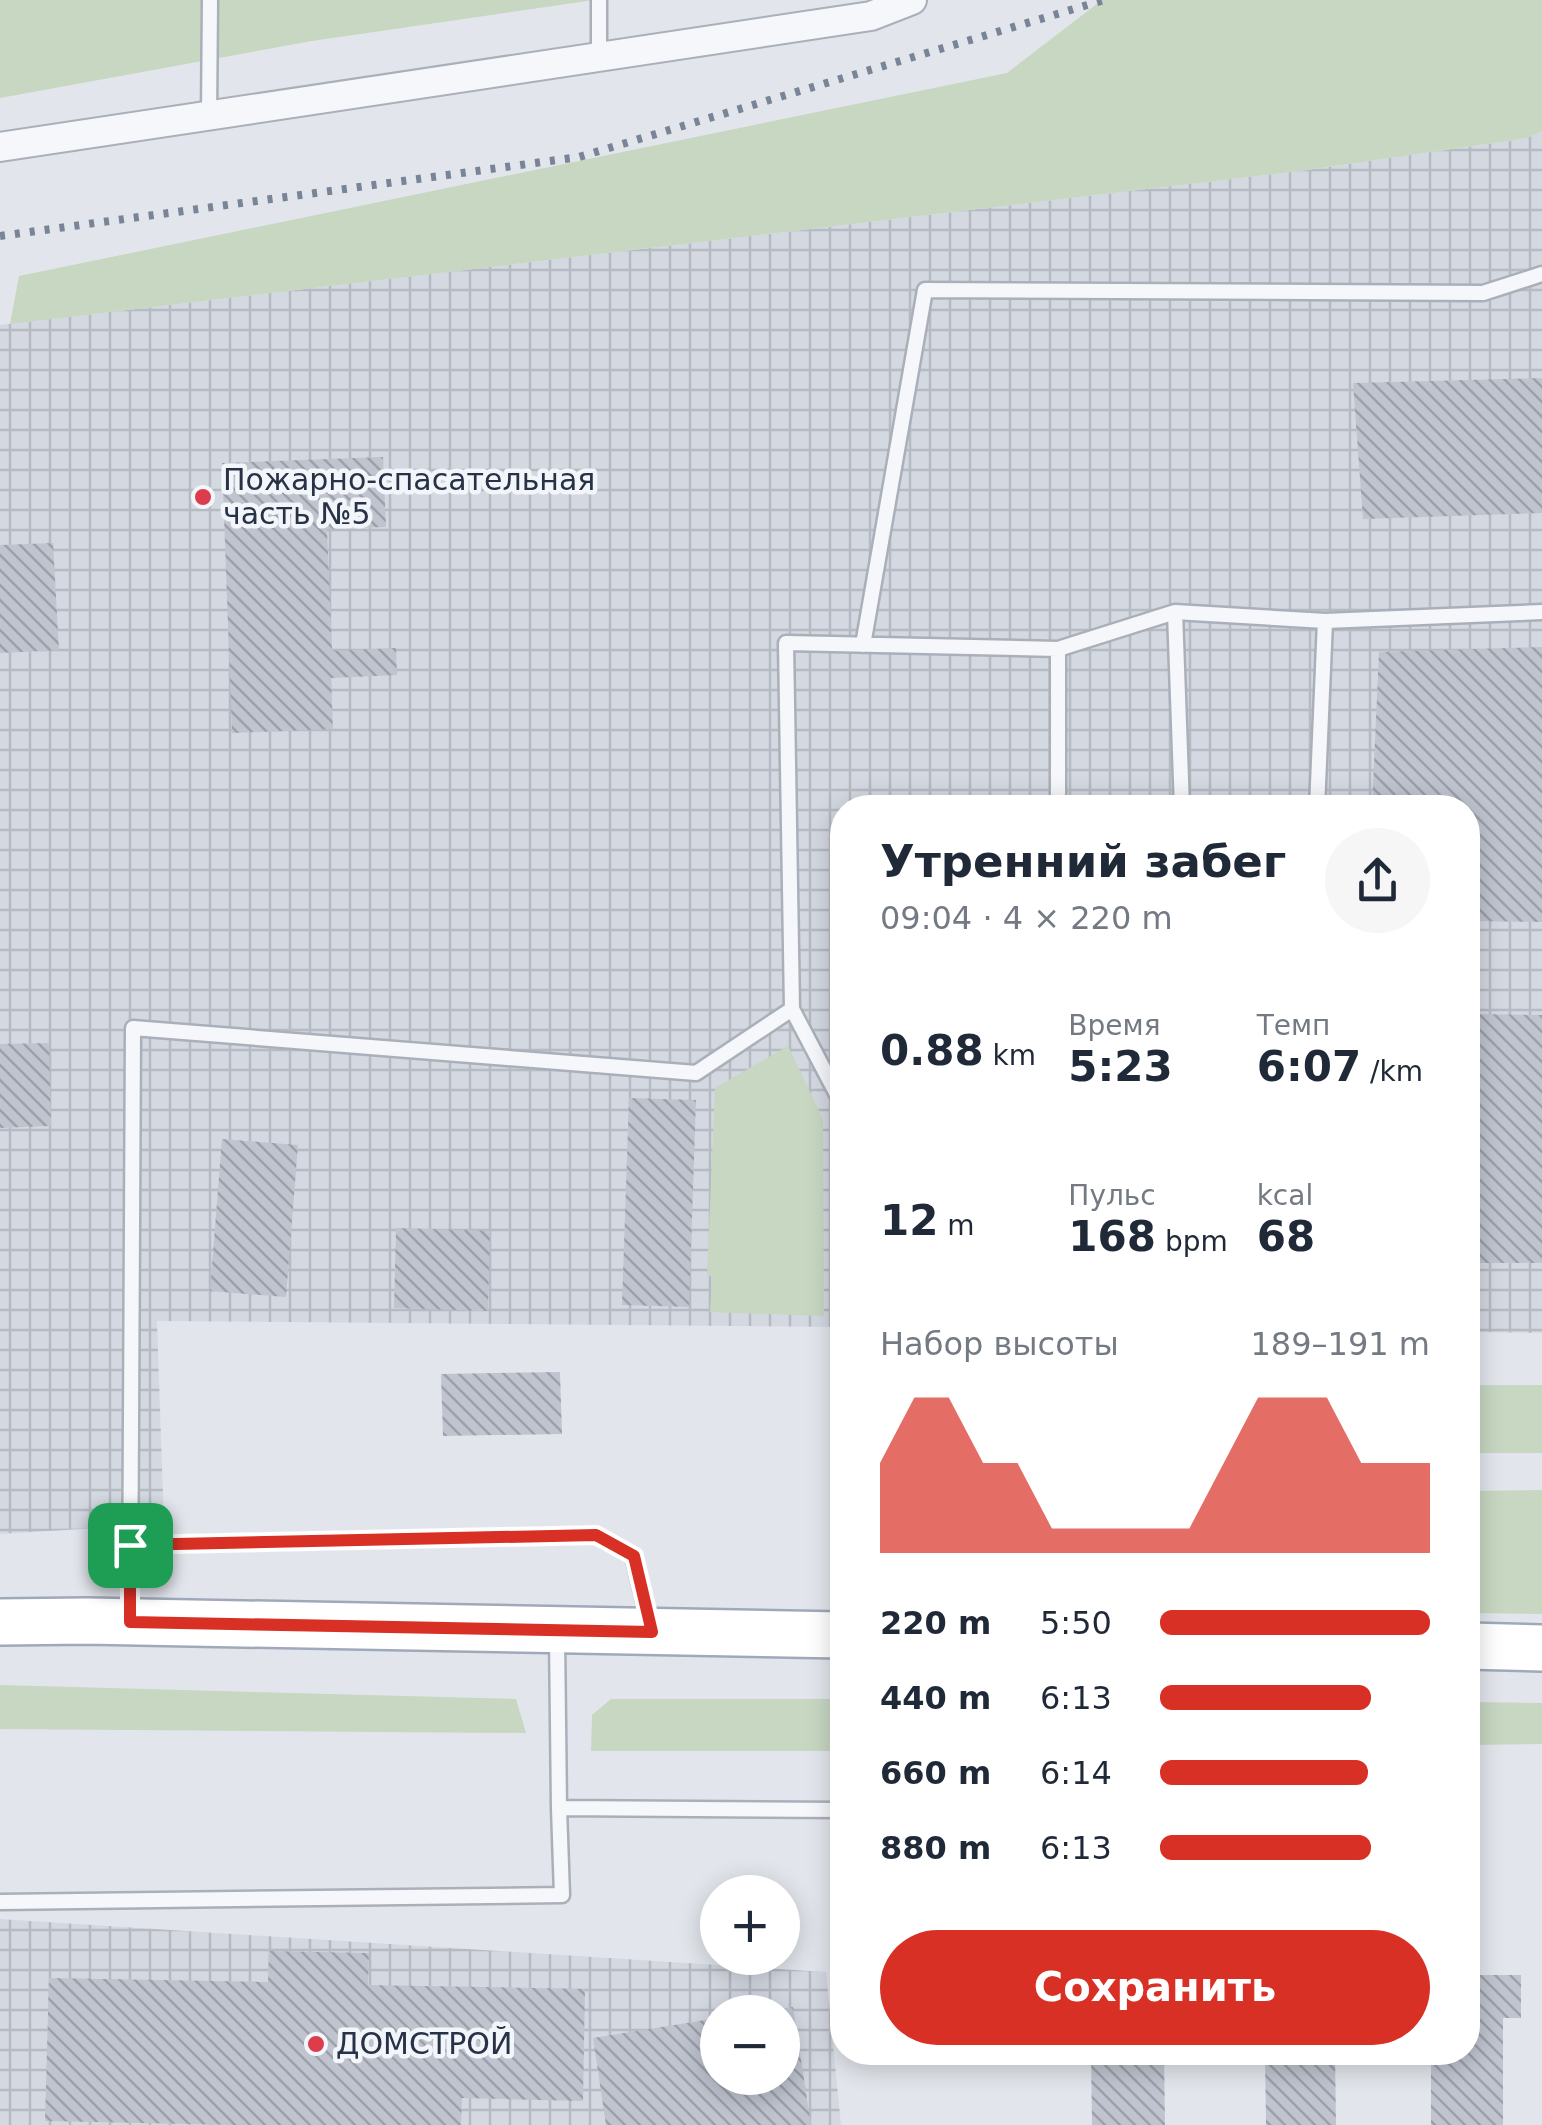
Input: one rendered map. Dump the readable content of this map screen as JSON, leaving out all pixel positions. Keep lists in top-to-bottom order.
{
  "places": ["Пожарно-спасательная часть №5", "ДОМСТРОЙ"],
  "page": {
    "heading": ["Утренний забег", "09:04 · 4 × 220 m"],
    "stats": [
      ["0.88 km"],
      ["Время", "5:23"],
      ["Темп", "6:07 /km"],
      ["12 m"],
      ["Пульс", "168 bpm"],
      ["kcal", "68"]
    ],
    "chart": ["Набор высоты", "189–191 m"],
    "list": [
      {
        "name": "220 m",
        "note": "5:50"
      },
      {
        "name": "440 m",
        "note": "6:13"
      },
      {
        "name": "660 m",
        "note": "6:14"
      },
      {
        "name": "880 m",
        "note": "6:13"
      }
    ],
    "map_buttons": ["+", "−"],
    "buttons": "Сохранить"
  }
}
